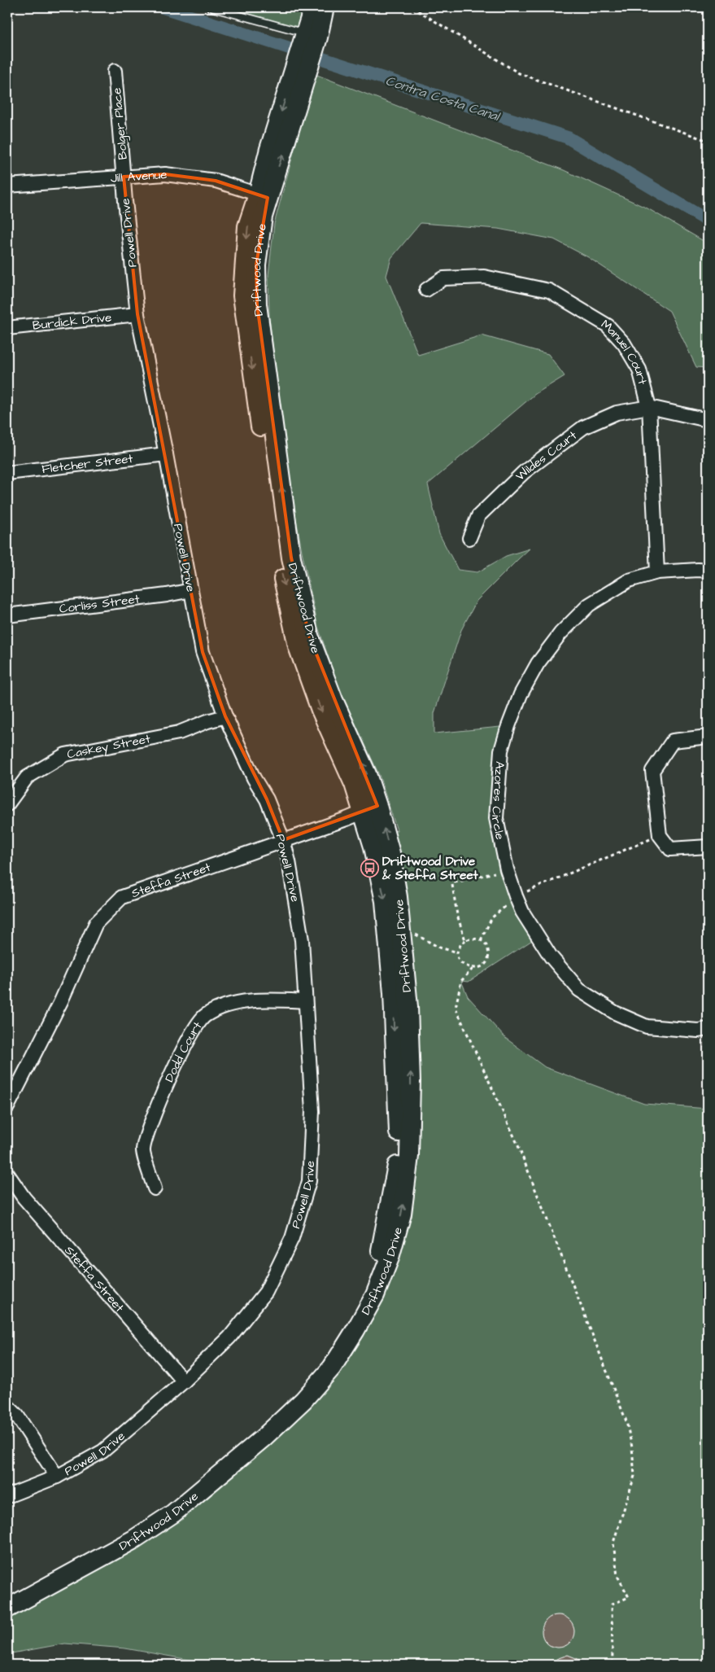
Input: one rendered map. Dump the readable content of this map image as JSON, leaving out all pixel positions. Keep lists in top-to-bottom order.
{
  "streets": {
    "street": [
      "Bolger Place",
      "Jill Avenue",
      "Powell Drive",
      "Driftwood Drive",
      "Burdick Drive",
      "Manuel Court",
      "Wildes Court",
      "Fletcher Street",
      "Corliss Street",
      "Caskey Street",
      "Azores Circle",
      "Steffa Street",
      "Dodd Court"
    ]
  },
  "crossings": [
    ["Bolger Place", "Jill Avenue"],
    ["Bolger Place", "Powell Drive"],
    ["Jill Avenue", "Powell Drive"],
    ["Jill Avenue", "Driftwood Drive"],
    ["Powell Drive", "Burdick Drive"],
    ["Powell Drive", "Fletcher Street"],
    ["Powell Drive", "Corliss Street"],
    ["Powell Drive", "Caskey Street"],
    ["Powell Drive", "Steffa Street"],
    ["Powell Drive", "Dodd Court"],
    ["Driftwood Drive", "Steffa Street"],
    ["Manuel Court", "Wildes Court"],
    ["Manuel Court", "Azores Circle"]
  ],
  "water": ["Contra Costa Canal"],
  "places": {
    "bus stop": ["Driftwood Drive & Steffa Street"]
  }
}
